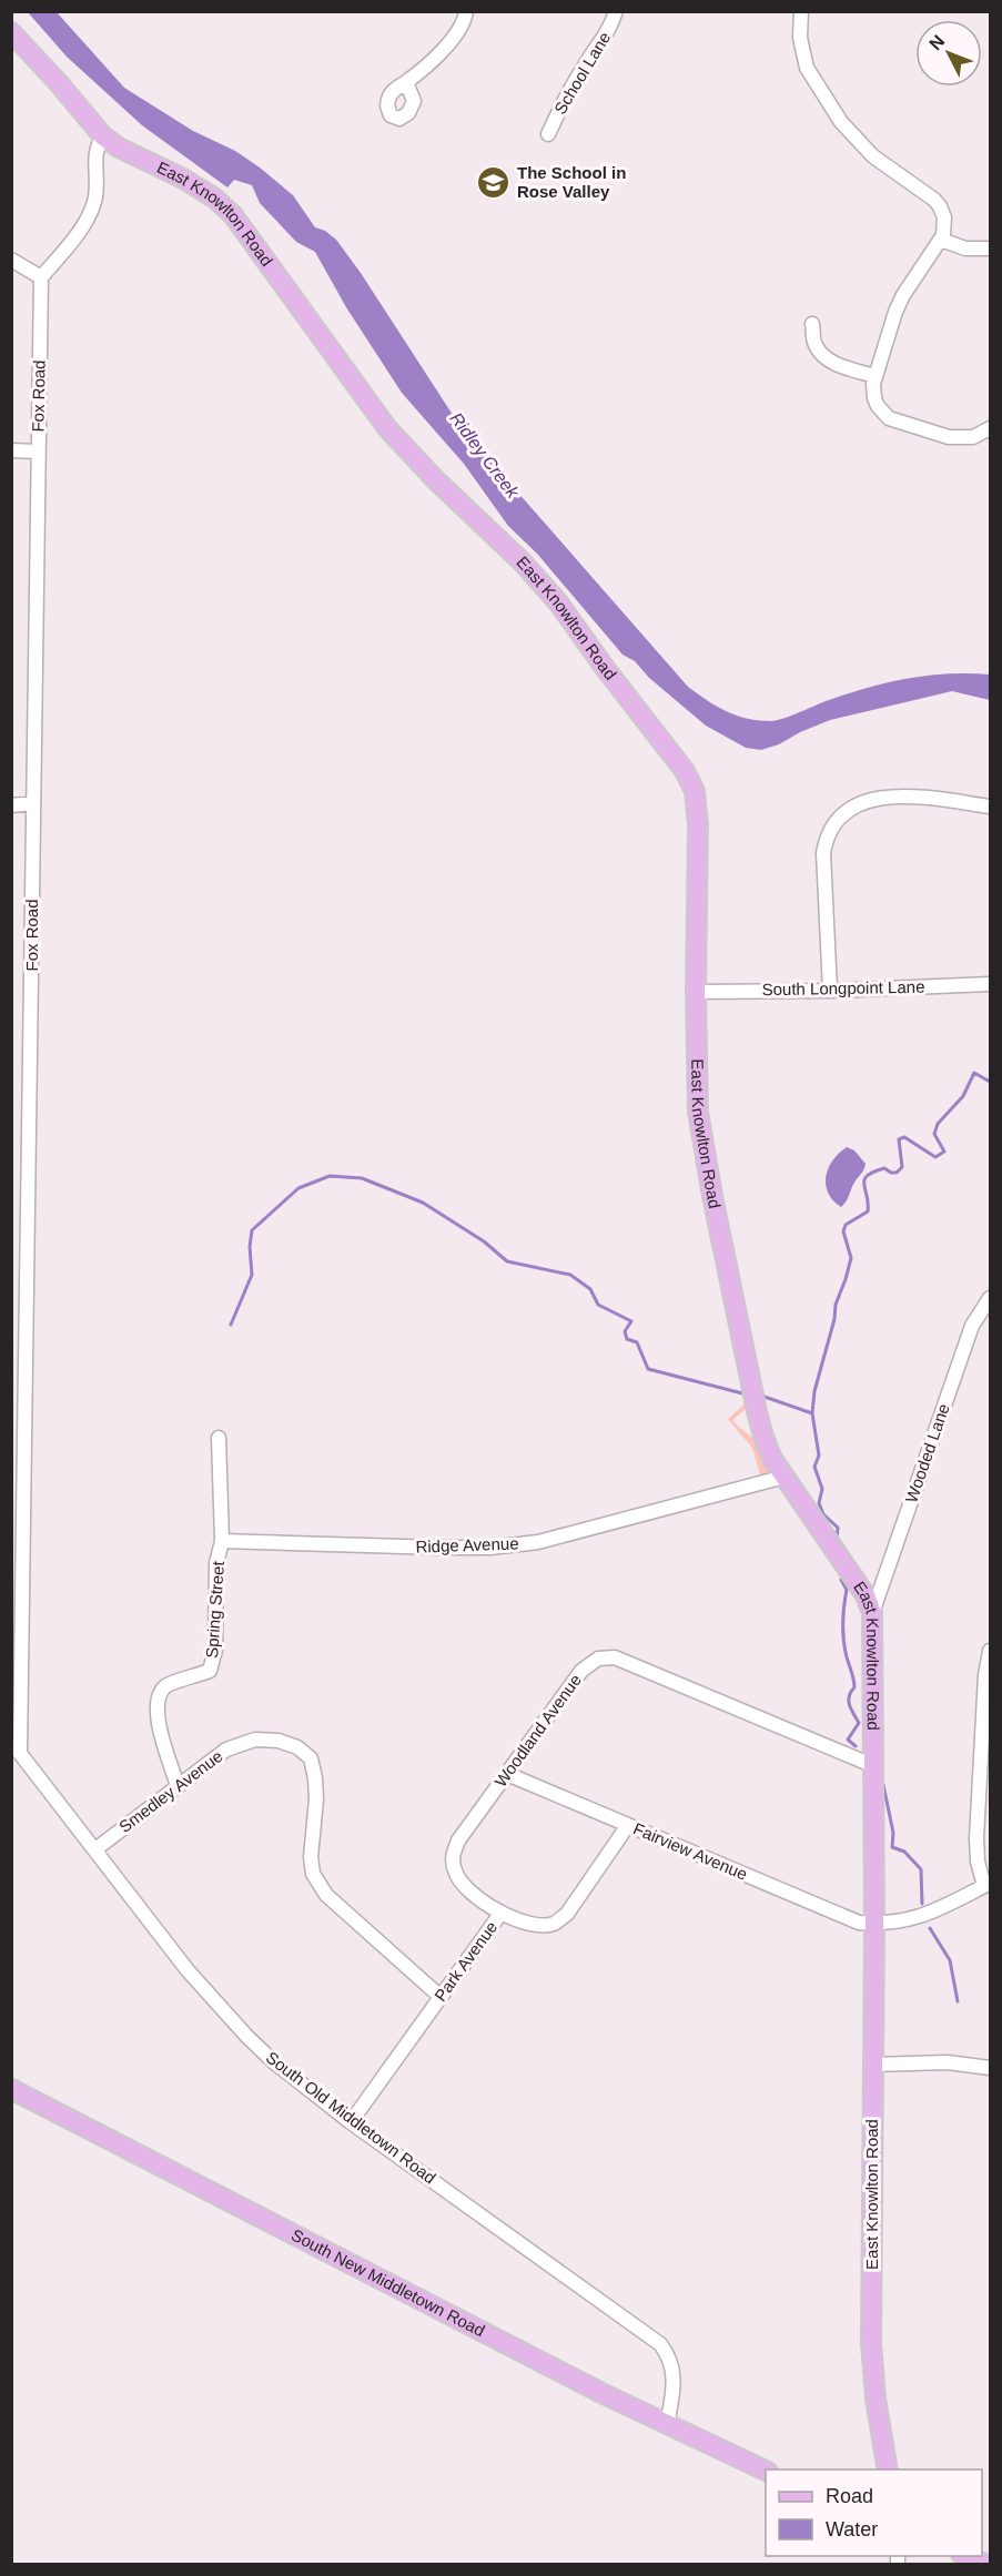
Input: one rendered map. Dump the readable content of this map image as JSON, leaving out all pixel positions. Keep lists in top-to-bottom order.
{
  "streets": {
    "main road": ["East Knowlton Road", "South New Middletown Road"],
    "street": [
      "School Lane",
      "Fox Road",
      "South Longpoint Lane",
      "Wooded Lane",
      "Ridge Avenue",
      "Spring Street",
      "Woodland Avenue",
      "Smedley Avenue",
      "Fairview Avenue",
      "Park Avenue",
      "South Old Middletown Road"
    ]
  },
  "crossings": [
    ["East Knowlton Road", "South Longpoint Lane"],
    ["East Knowlton Road", "Wooded Lane"],
    ["East Knowlton Road", "Ridge Avenue"],
    ["East Knowlton Road", "Woodland Avenue"],
    ["East Knowlton Road", "Fairview Avenue"],
    ["Fox Road", "South Old Middletown Road"],
    ["Ridge Avenue", "Spring Street"],
    ["Spring Street", "Smedley Avenue"],
    ["Woodland Avenue", "Fairview Avenue"],
    ["Woodland Avenue", "Park Avenue"],
    ["Smedley Avenue", "Park Avenue"],
    ["Smedley Avenue", "South Old Middletown Road"],
    ["Fairview Avenue", "Park Avenue"],
    ["Park Avenue", "South Old Middletown Road"],
    ["South Old Middletown Road", "South New Middletown Road"]
  ],
  "water": ["Ridley Creek"],
  "places": {
    "school or university": ["The School in Rose Valley"]
  },
  "legend": ["Road", "Water"],
  "north": "top left"
}
